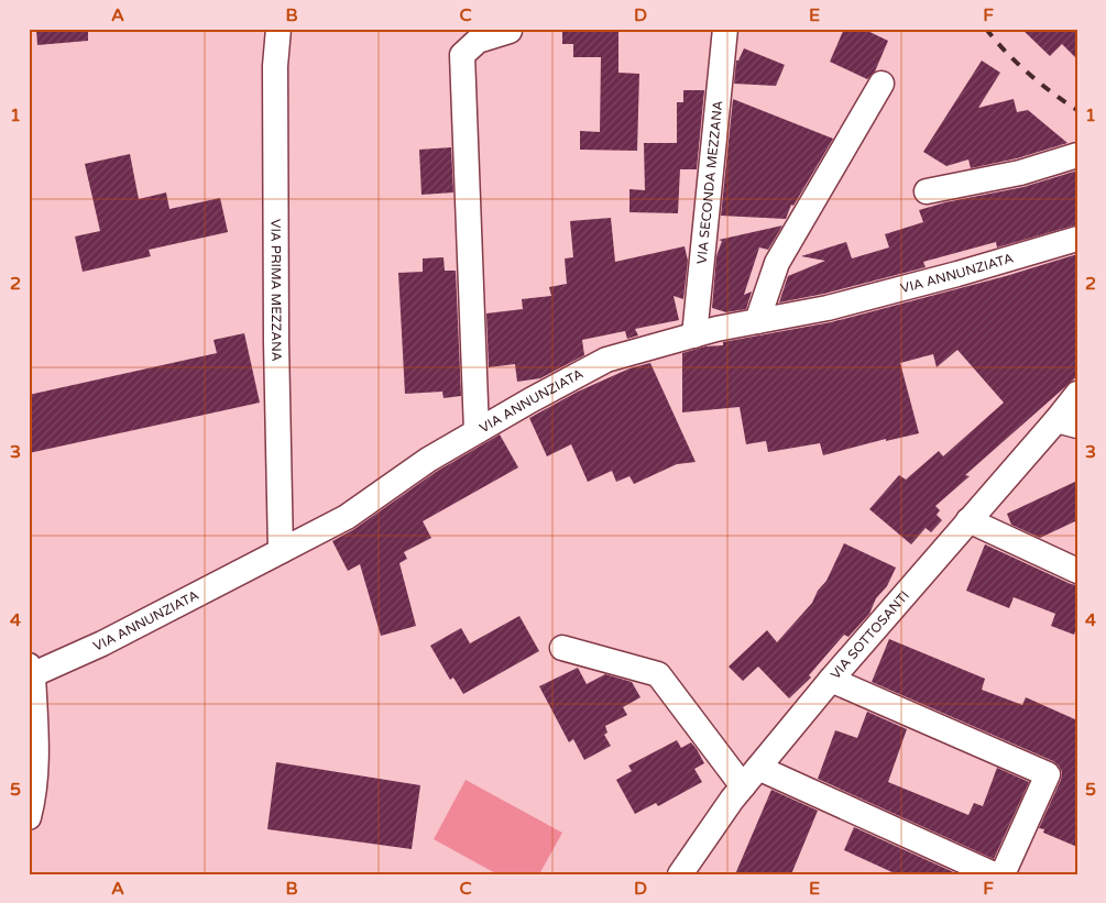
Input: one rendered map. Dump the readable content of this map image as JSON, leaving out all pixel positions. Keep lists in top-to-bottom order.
{
  "streets": {
    "street": [
      "VIA SECONDA MEZZANA",
      "VIA ANNUNZIATA",
      "VIA PRIMA MEZZANA",
      "VIA SOTTOSANTI"
    ]
  },
  "crossings": [
    ["VIA SECONDA MEZZANA", "VIA ANNUNZIATA"],
    ["VIA ANNUNZIATA", "VIA PRIMA MEZZANA"]
  ],
  "grid": {
    "columns": [
      "A",
      "B",
      "C",
      "D",
      "E",
      "F"
    ],
    "rows": [
      "1",
      "2",
      "3",
      "4",
      "5"
    ]
  }
}
